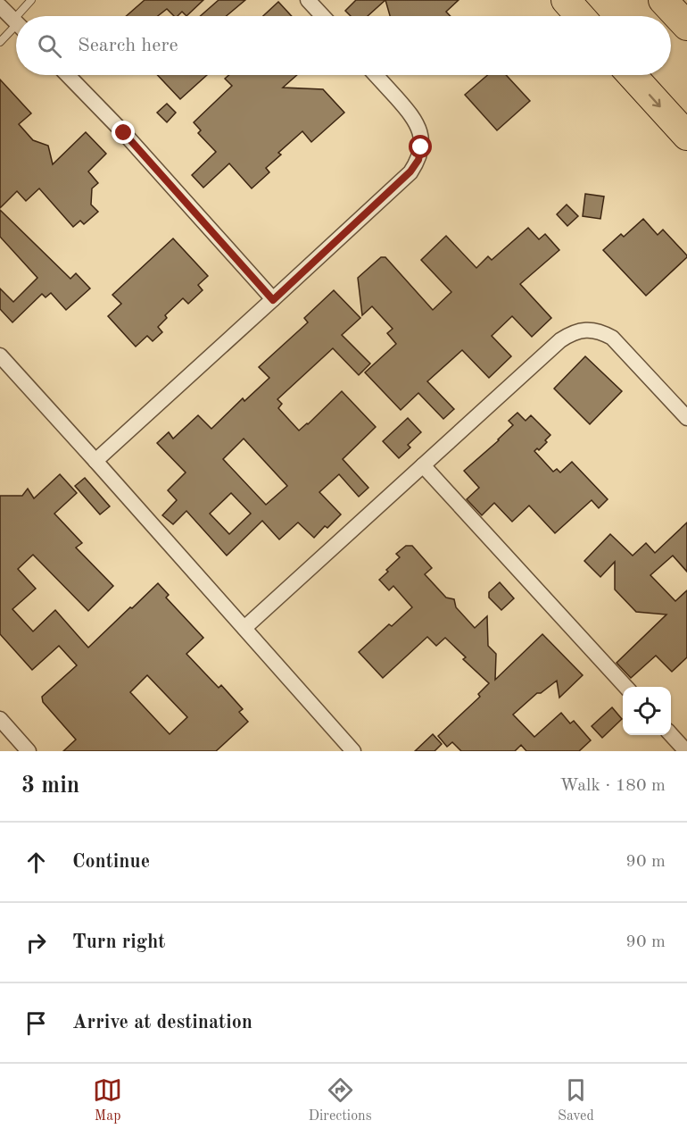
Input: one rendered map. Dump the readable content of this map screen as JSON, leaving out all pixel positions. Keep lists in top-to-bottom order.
{
  "page": {
    "search": "Search here",
    "heading": ["3 min", "Walk · 180 m"],
    "list": [
      ["Continue", "90 m"],
      ["Turn right", "90 m"],
      "Arrive at destination"
    ],
    "nav": ["Map", "Directions", "Saved"]
  }
}
